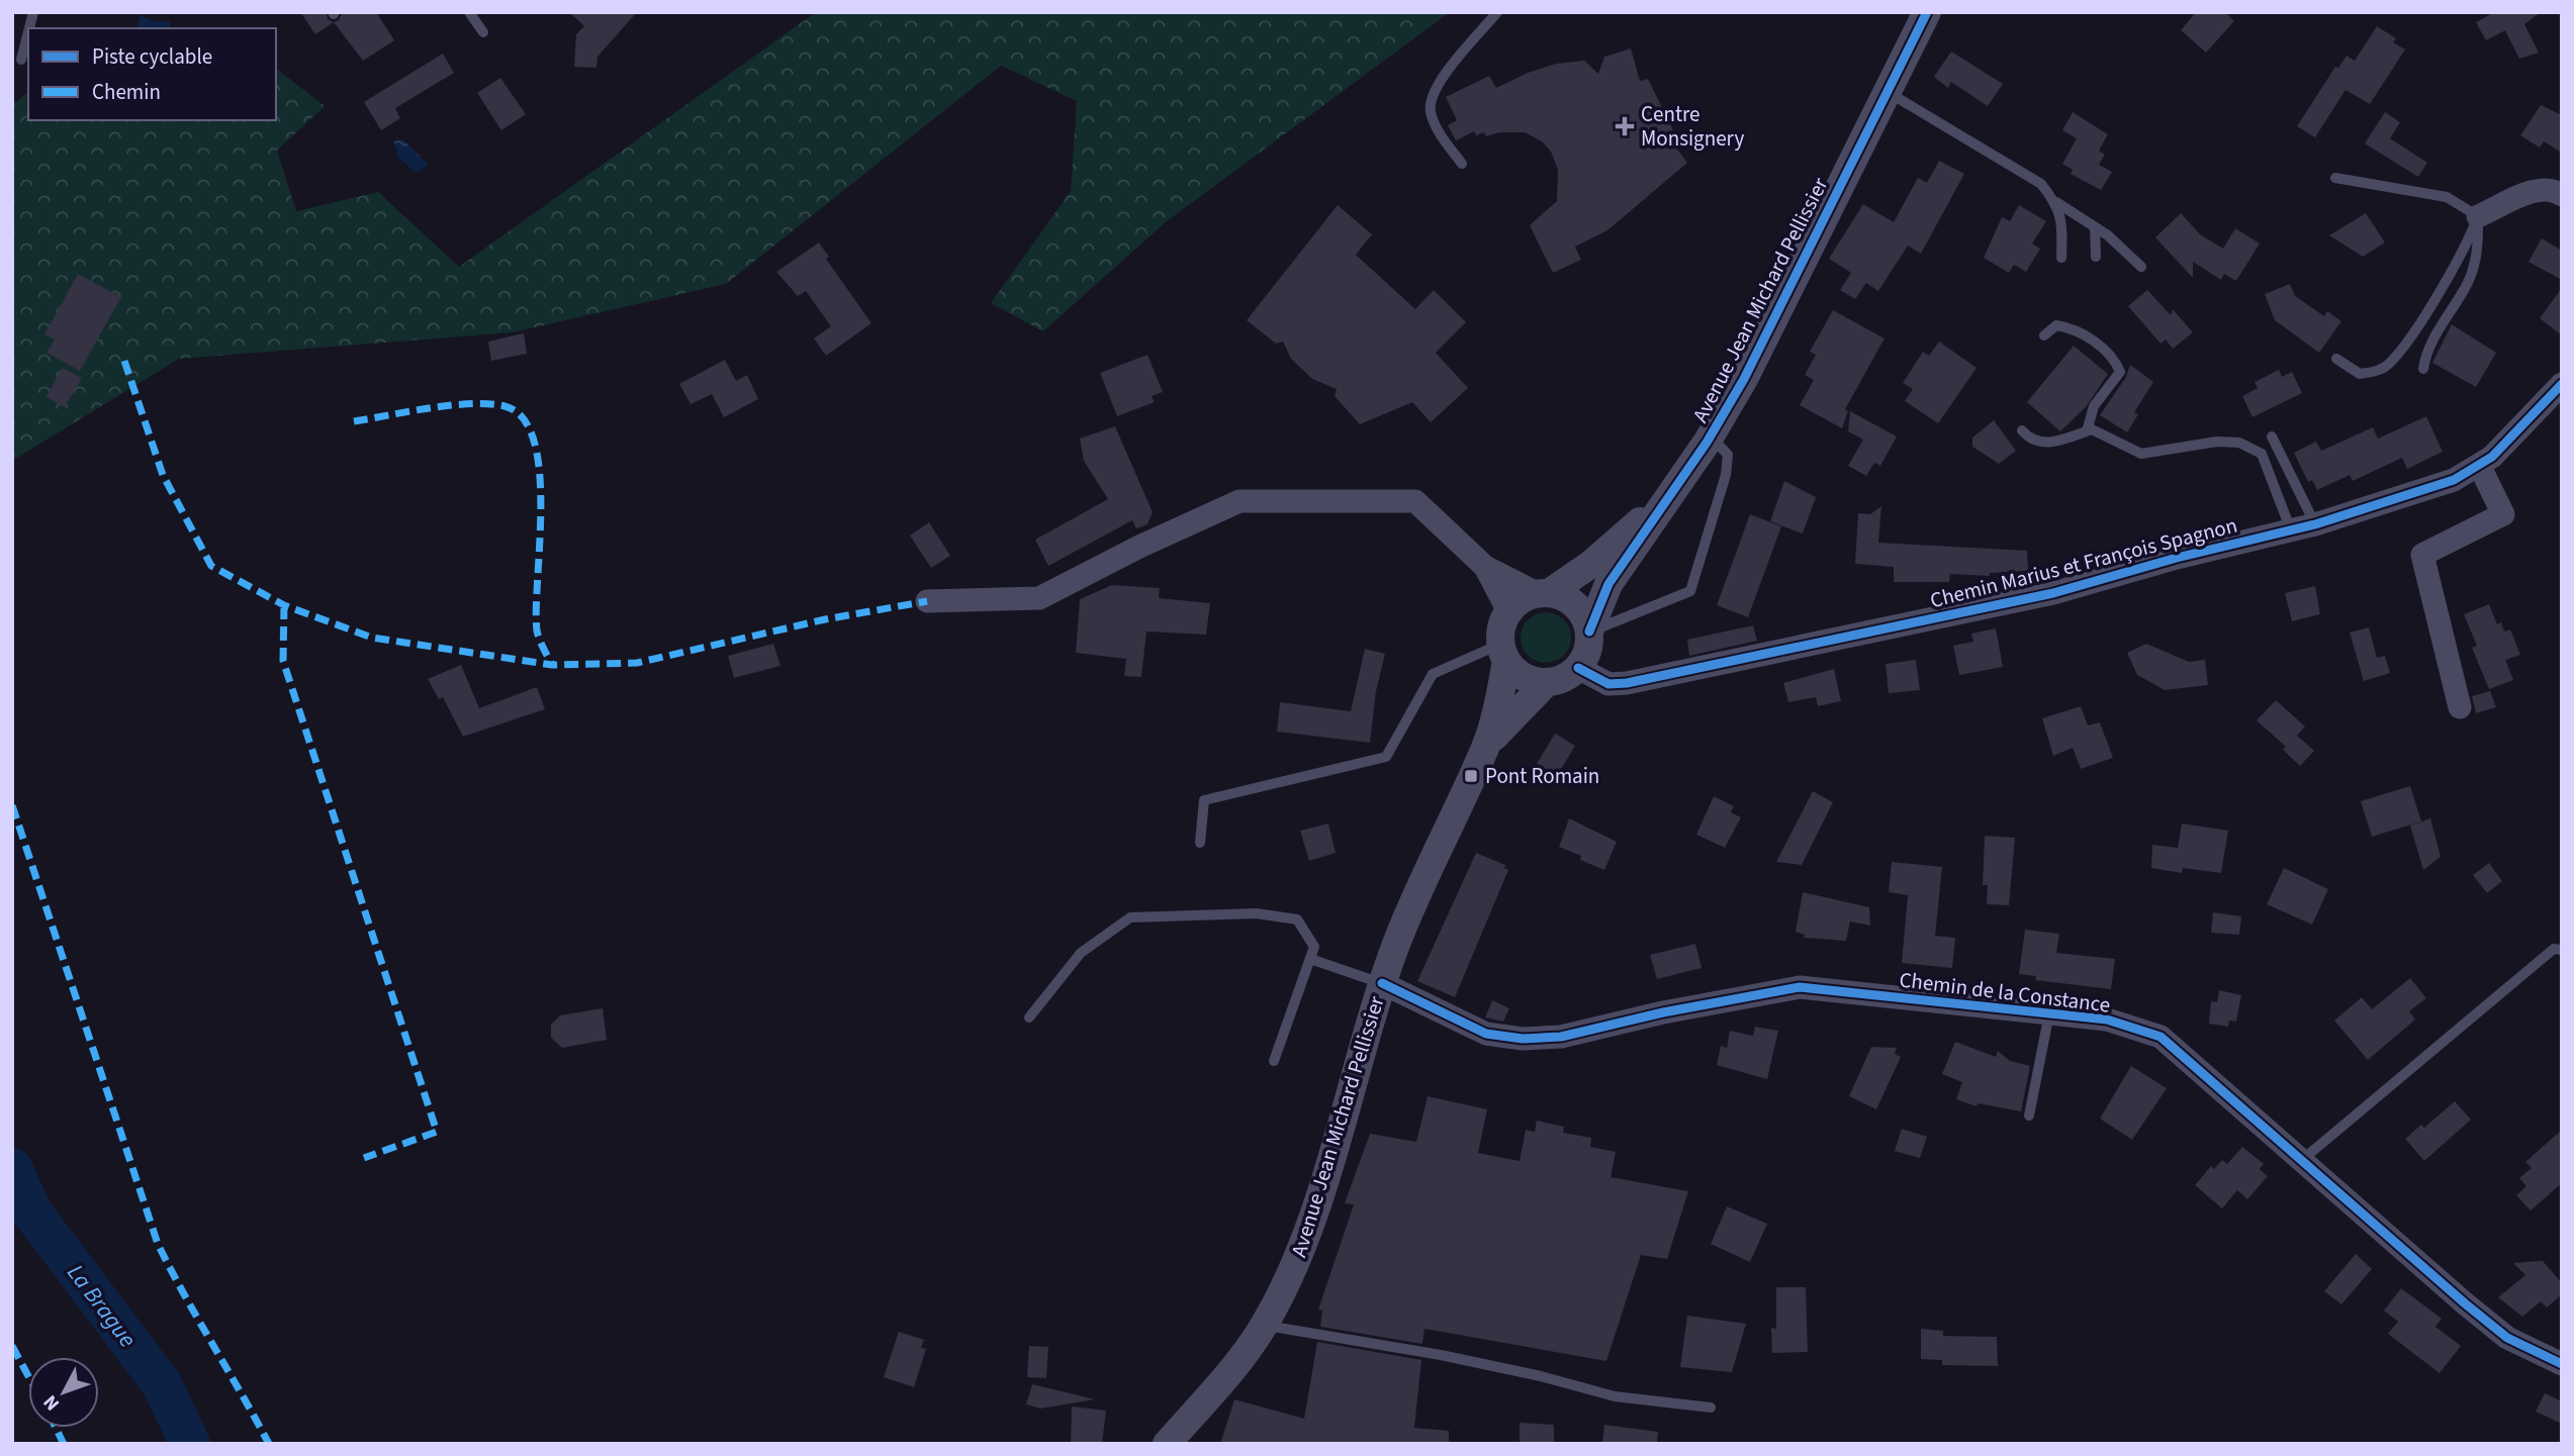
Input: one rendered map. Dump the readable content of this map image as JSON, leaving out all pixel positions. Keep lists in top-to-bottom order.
{
  "streets": {
    "street": ["Avenue Jean Michard Pellissier", "Chemin Marius et François Spagnon", "Chemin de la Constance"]
  },
  "crossings": [
    ["Avenue Jean Michard Pellissier", "Chemin Marius et François Spagnon"],
    ["Avenue Jean Michard Pellissier", "Chemin de la Constance"]
  ],
  "water": ["La Brague"],
  "places": {
    "health": ["Centre Monsignery"],
    "transit": ["Pont Romain"]
  },
  "legend": ["Piste cyclable", "Chemin"],
  "north": "bottom left"
}
